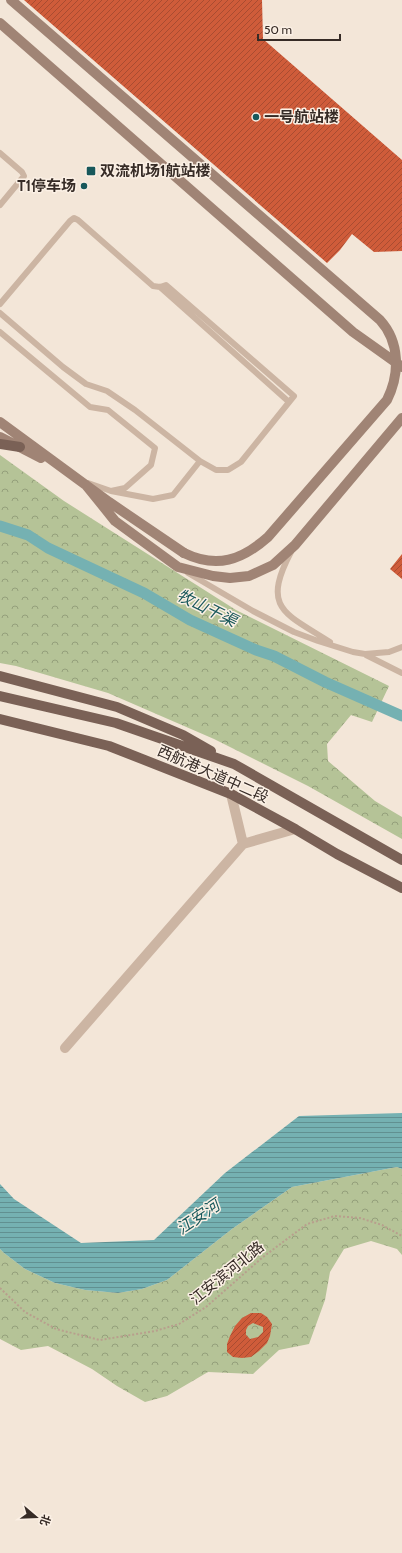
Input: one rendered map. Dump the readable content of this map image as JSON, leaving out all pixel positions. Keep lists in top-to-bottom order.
{
  "streets": {
    "main road": ["西航港大道中二段"],
    "path": ["江安滨河北路"]
  },
  "water": ["牧山干渠", "江安河"],
  "places": {
    "other": ["一号航站楼", "T1停车场"],
    "transit": ["双流机场1航站楼"]
  },
  "scale_bar": "50 m",
  "north": "right"
}
